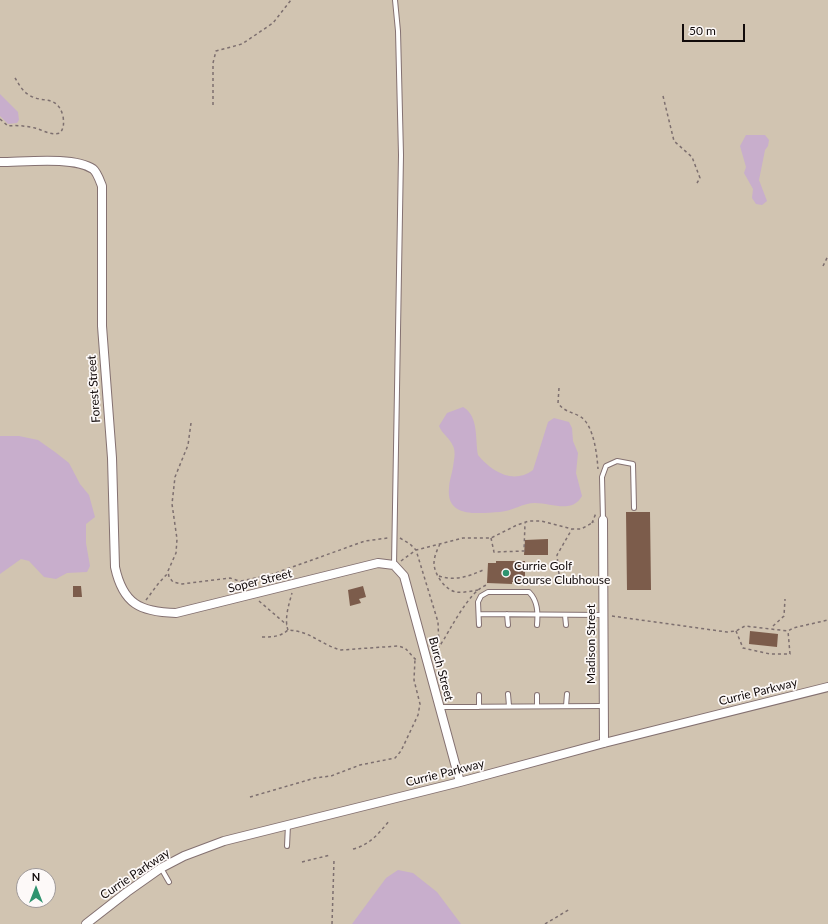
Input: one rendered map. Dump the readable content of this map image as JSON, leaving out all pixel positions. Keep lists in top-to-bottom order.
{
  "streets": {
    "street": [
      "Forest Street",
      "Soper Street",
      "Madison Street",
      "Burch Street",
      "Currie Parkway"
    ]
  },
  "crossings": [
    ["Forest Street", "Soper Street"],
    ["Soper Street", "Burch Street"],
    ["Madison Street", "Currie Parkway"],
    ["Burch Street", "Currie Parkway"]
  ],
  "places": ["Currie Golf Course Clubhouse"],
  "scale_bar": "50 m",
  "north": "top"
}
